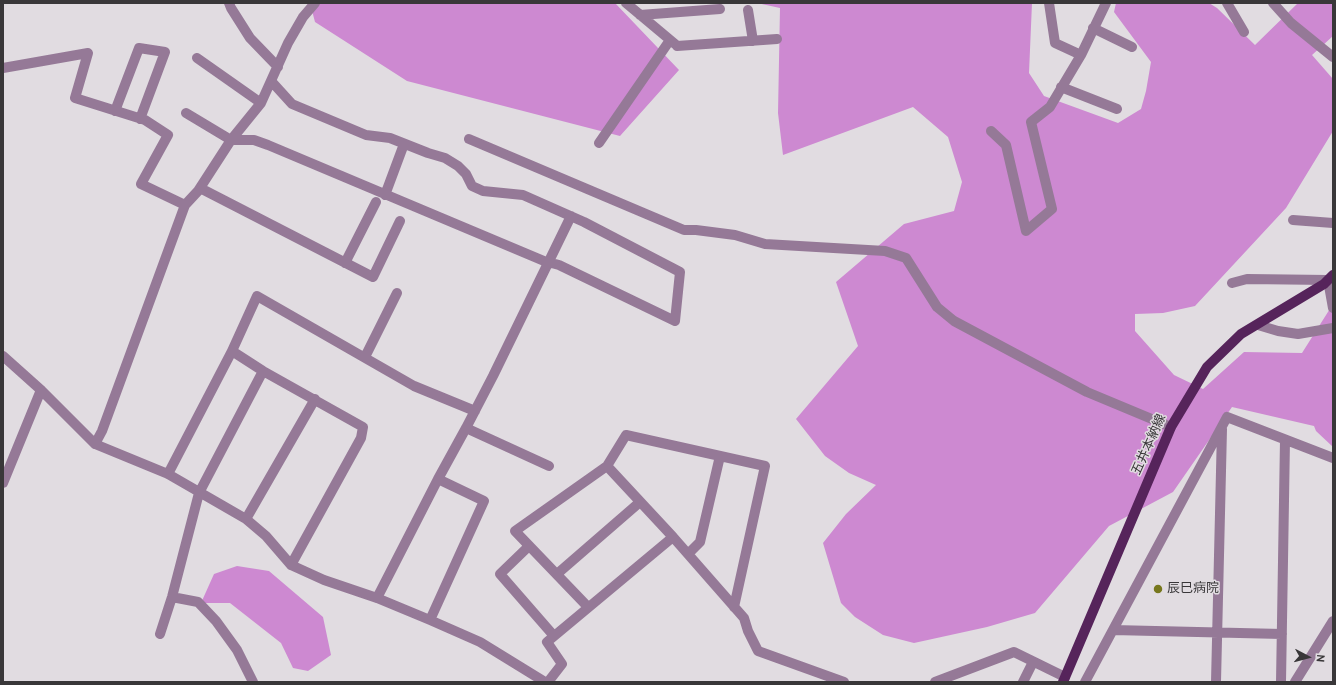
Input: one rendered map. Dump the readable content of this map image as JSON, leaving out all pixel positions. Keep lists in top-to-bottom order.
{
  "streets": {
    "main road": ["五井本納線"]
  },
  "places": ["辰巳病院"],
  "north": "right"
}
